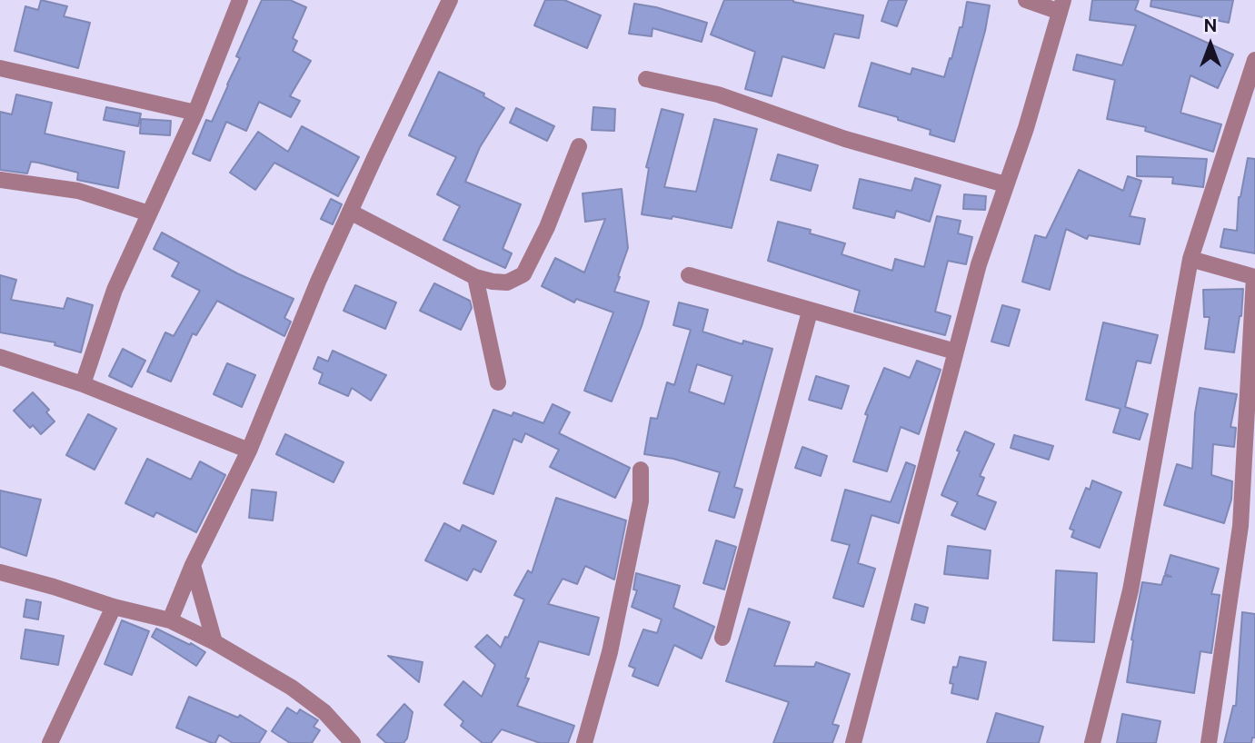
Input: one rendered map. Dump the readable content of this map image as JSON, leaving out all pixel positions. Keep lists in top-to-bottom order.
{
  "north": "top"
}
